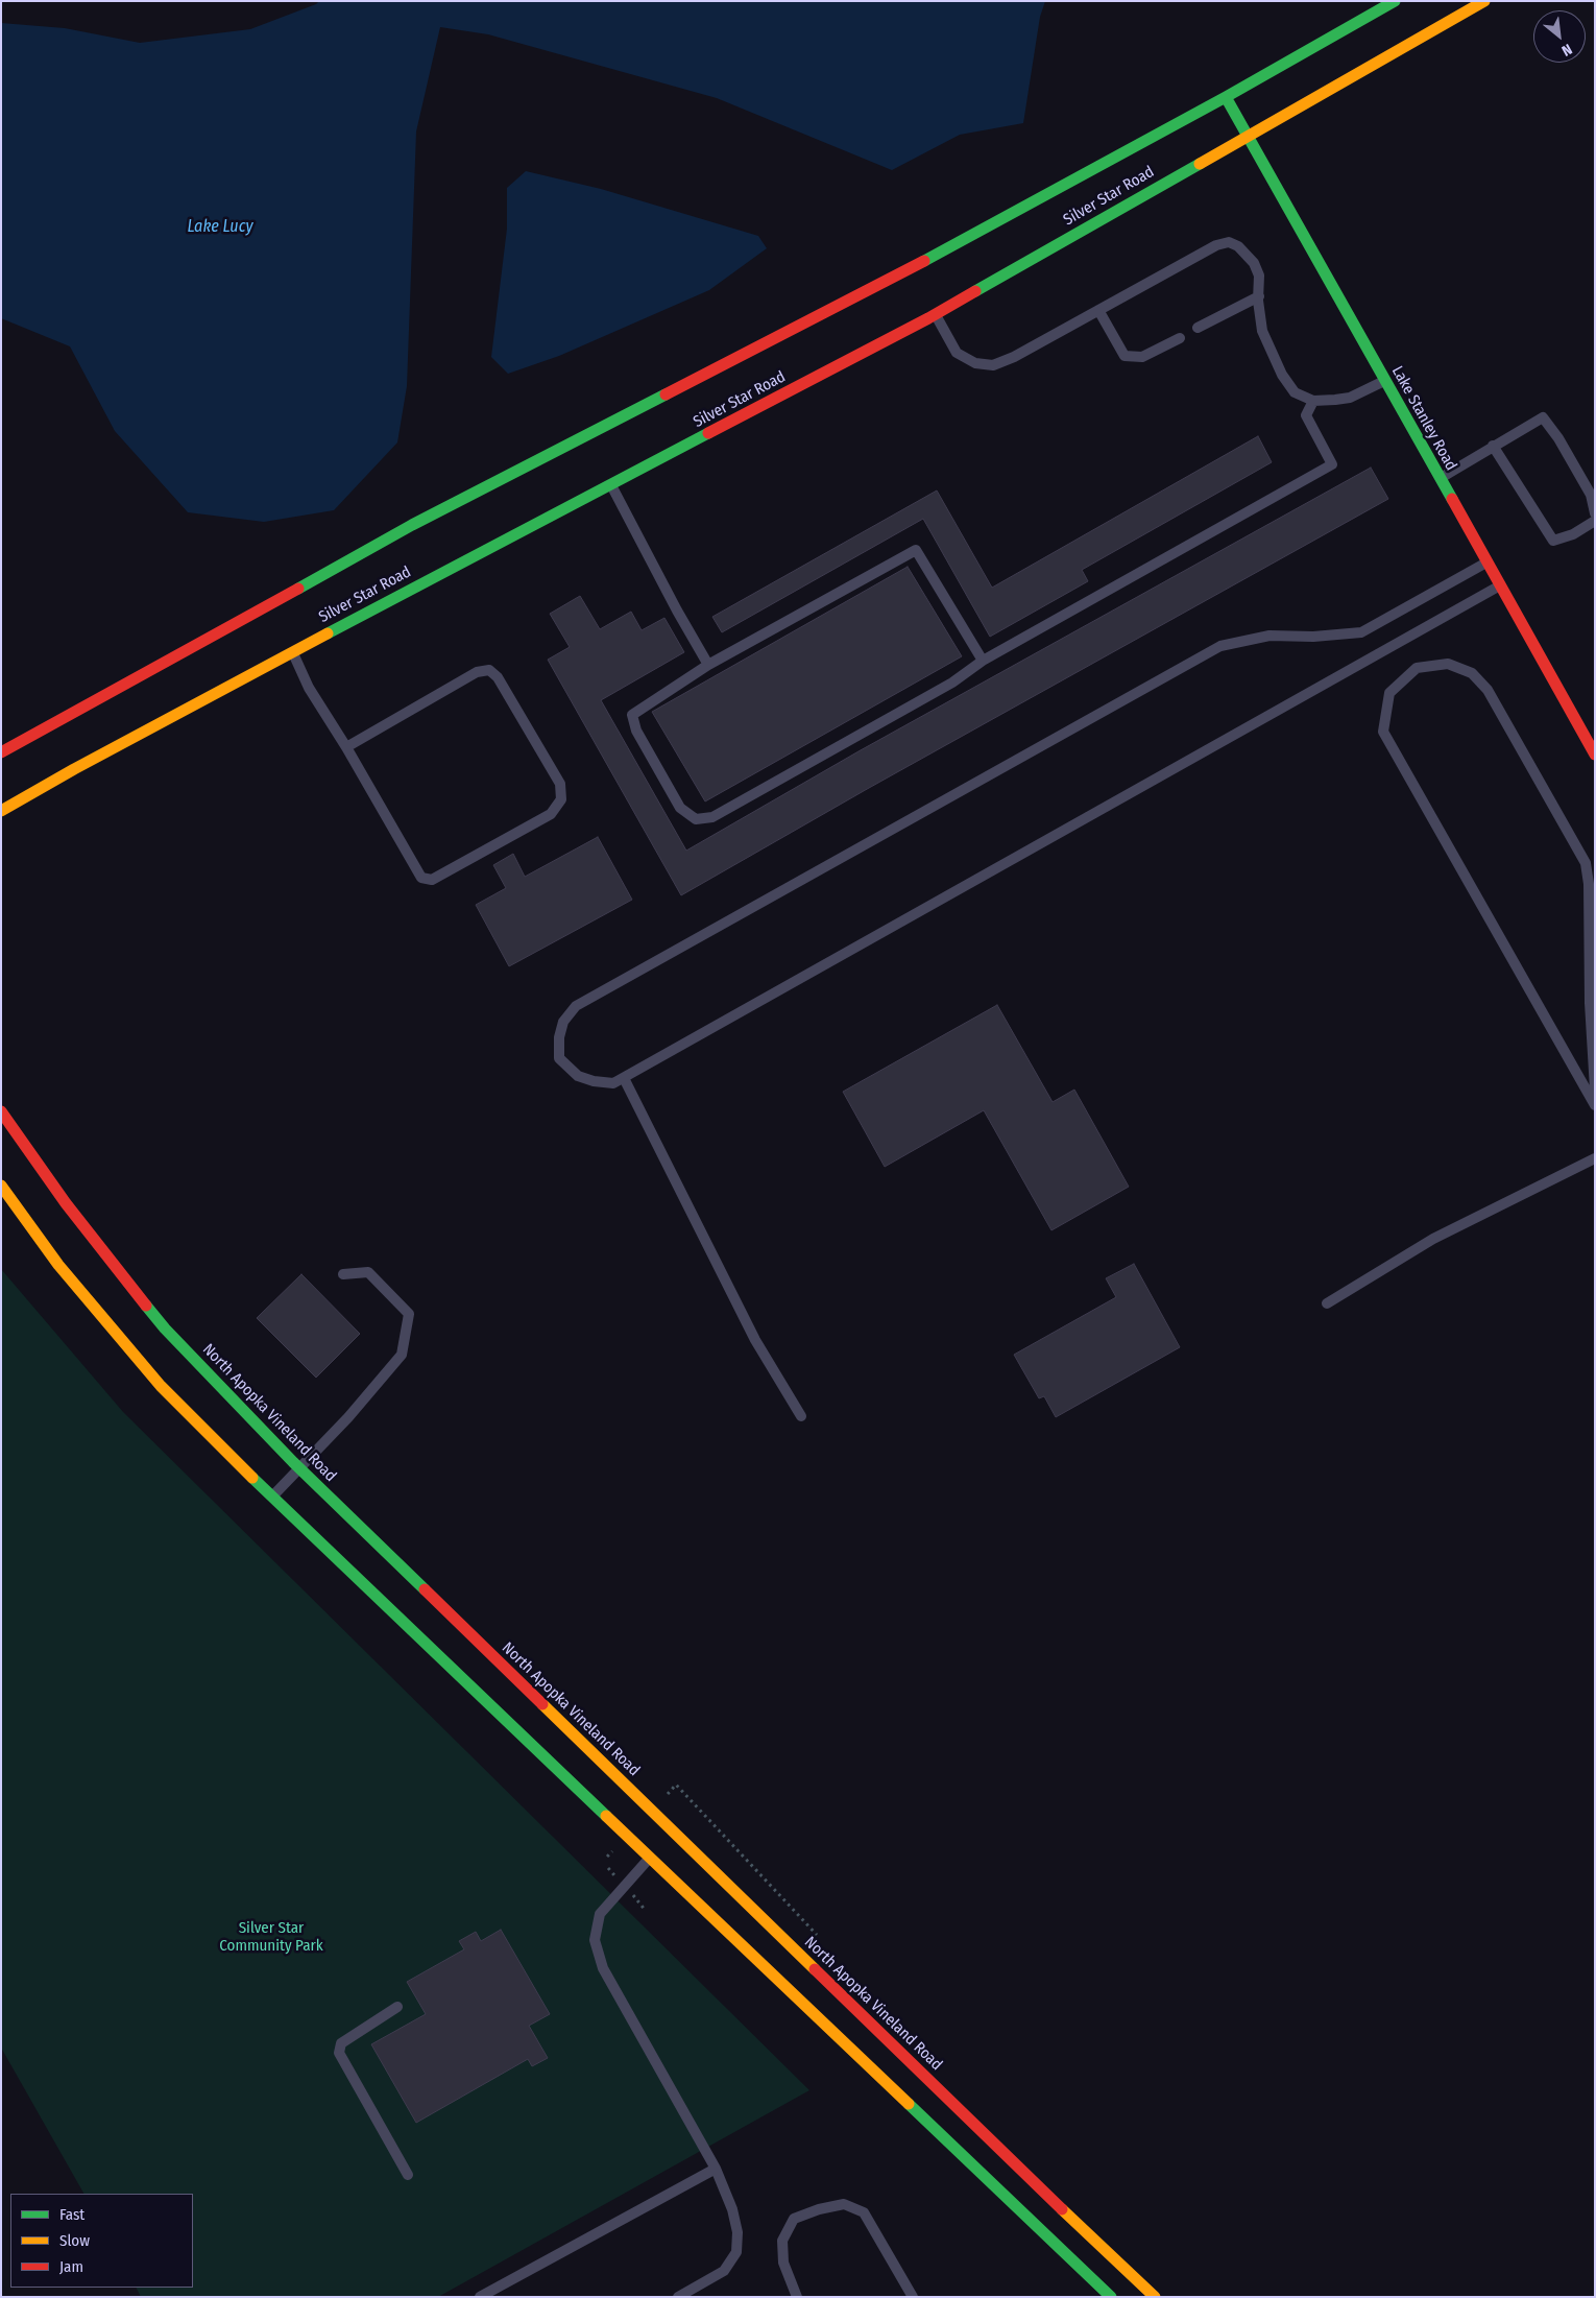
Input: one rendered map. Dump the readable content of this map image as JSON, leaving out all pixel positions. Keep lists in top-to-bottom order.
{
  "streets": {
    "main road": ["Silver Star Road", "Lake Stanley Road", "North Apopka Vineland Road"]
  },
  "crossings": [
    ["Silver Star Road", "Lake Stanley Road"]
  ],
  "water": ["Lake Lucy"],
  "parks": ["Silver Star Community Park"],
  "legend": ["Fast", "Slow", "Jam"],
  "north": "bottom right"
}
